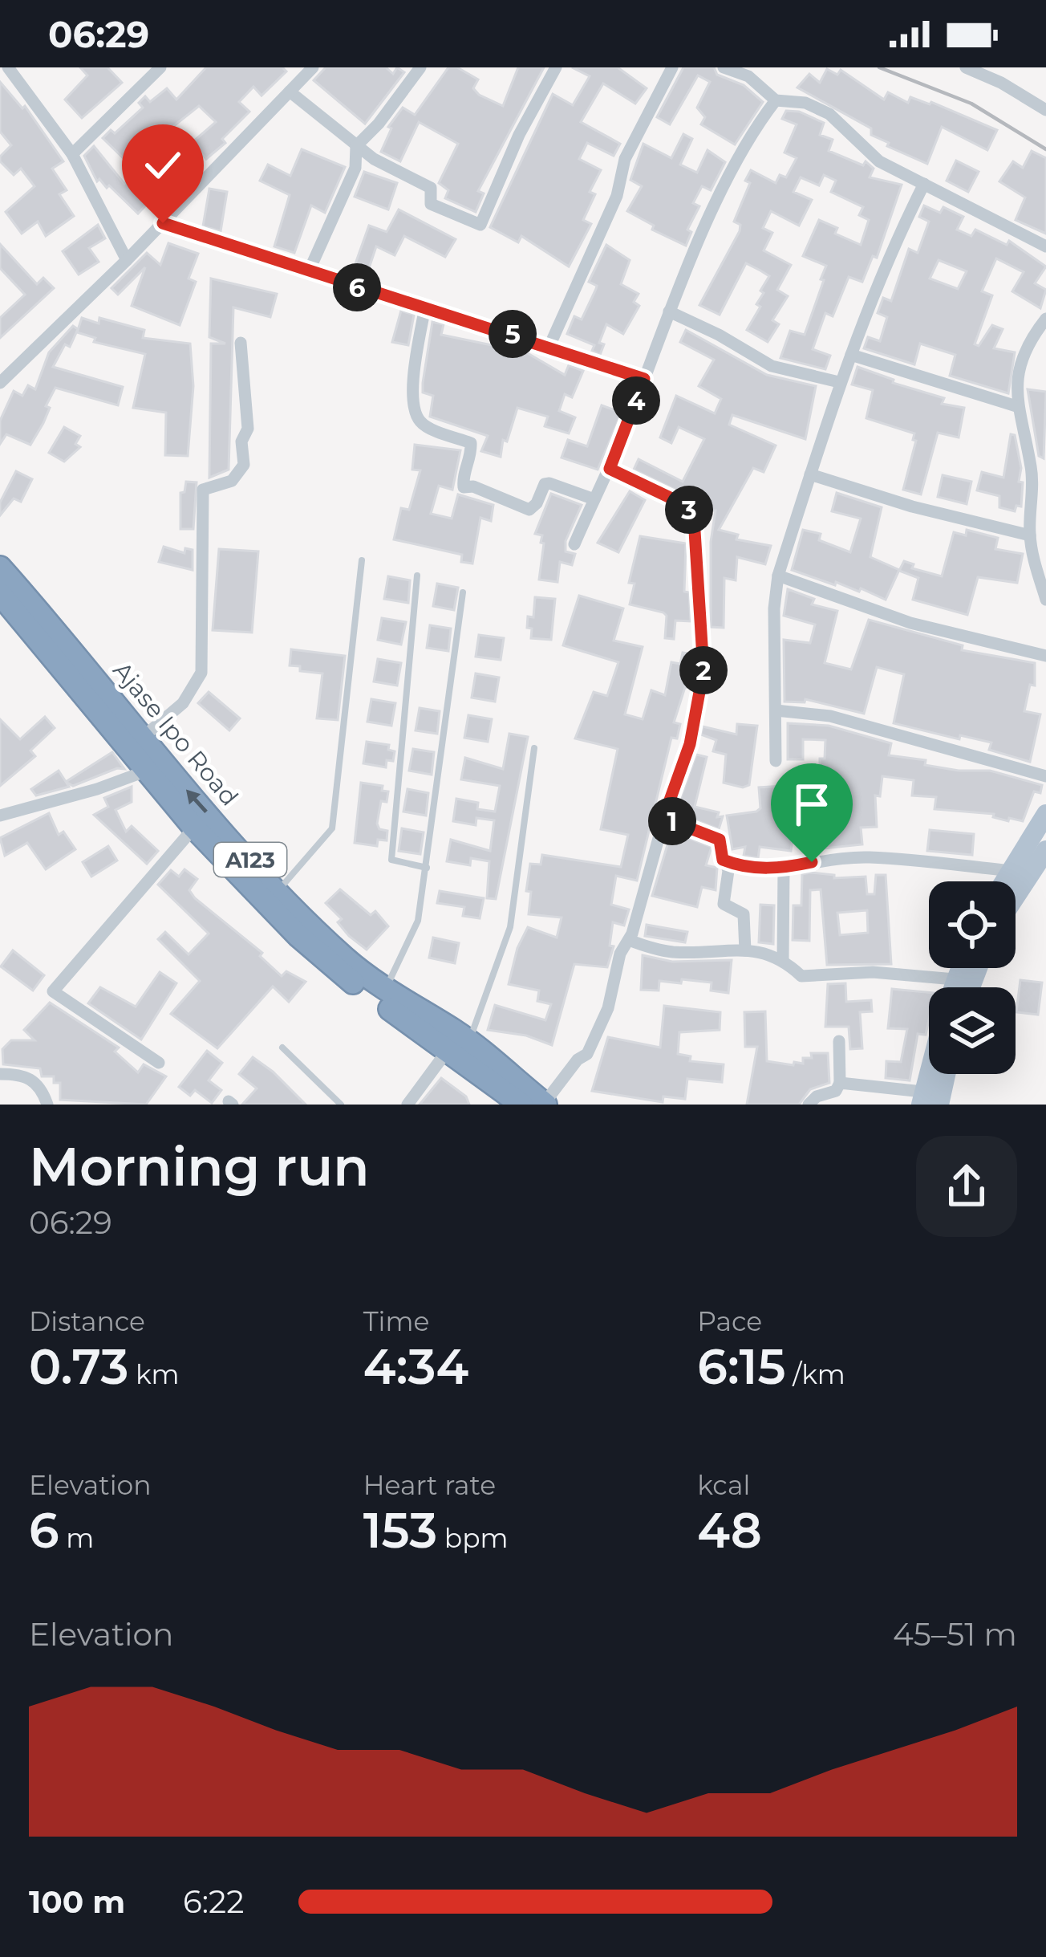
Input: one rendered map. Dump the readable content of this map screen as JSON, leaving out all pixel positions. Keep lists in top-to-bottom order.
{
  "streets": {
    "highway": ["Ajase Ipo Road", "A123"]
  },
  "page": {
    "status": "06:29",
    "pins": [
      "6",
      "5",
      "4",
      "3",
      "2",
      "1"
    ],
    "heading": ["Morning run", "06:29"],
    "stats": [
      ["Distance", "0.73 km"],
      ["Time", "4:34"],
      ["Pace", "6:15 /km"],
      ["Elevation", "6 m"],
      ["Heart rate", "153 bpm"],
      ["kcal", "48"]
    ],
    "chart": ["Elevation", "45–51 m"],
    "list": [
      {
        "name": "100 m",
        "note": "6:22"
      }
    ]
  }
}
